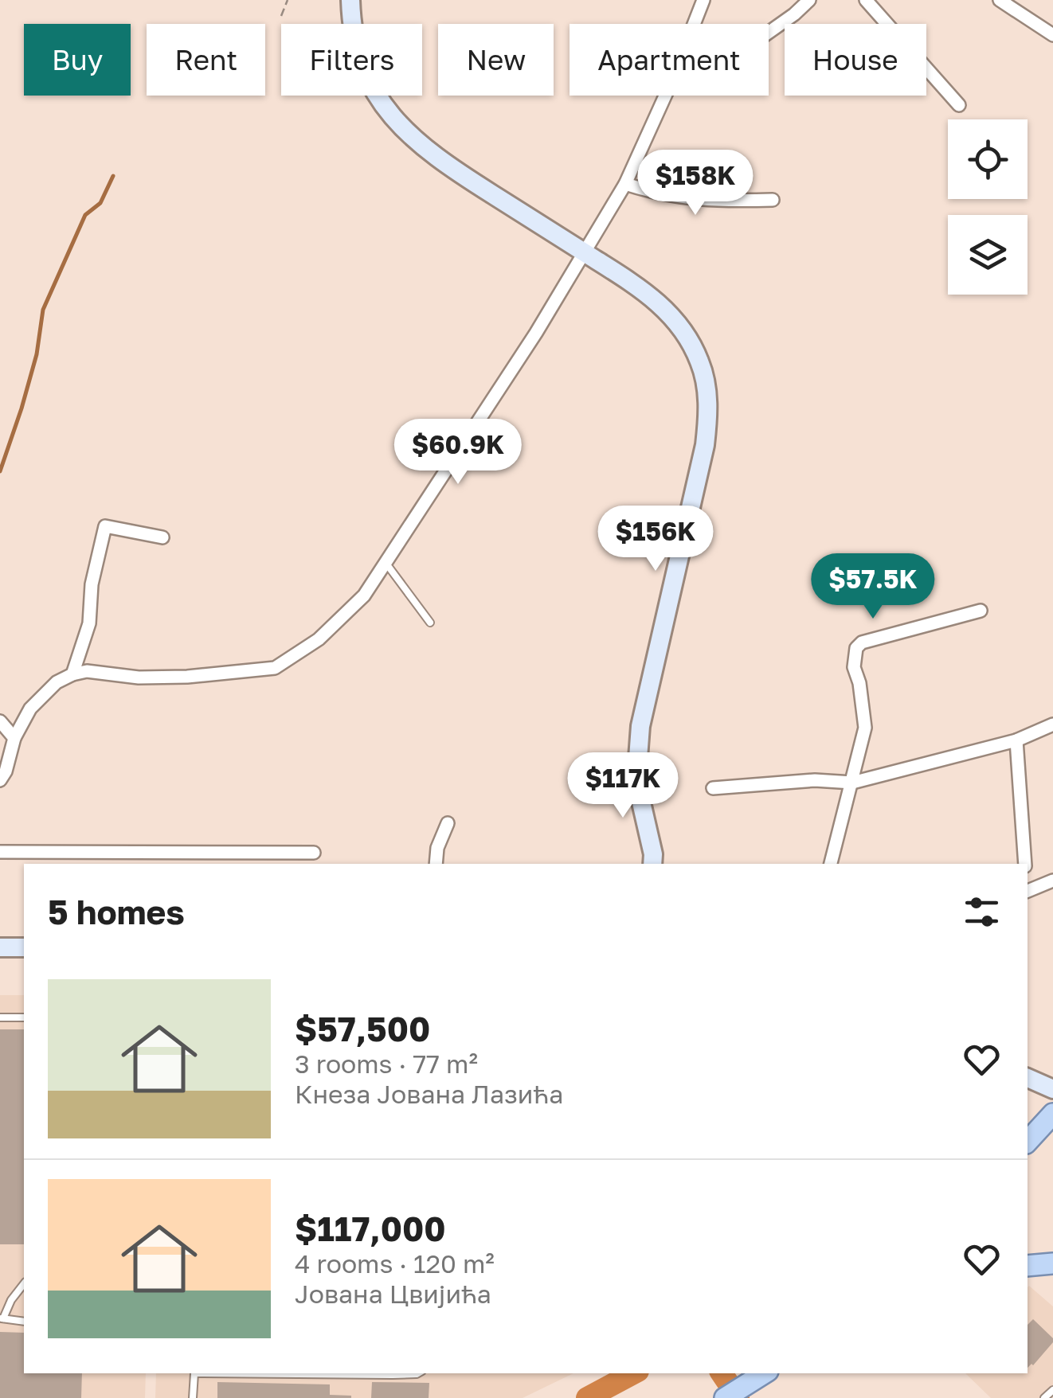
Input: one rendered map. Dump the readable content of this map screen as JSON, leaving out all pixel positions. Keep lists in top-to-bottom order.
{
  "page": {
    "chip": [
      "Buy",
      "Rent",
      "Filters",
      "New",
      "Apartment",
      "House"
    ],
    "price": [
      "$158K",
      "$60.9K",
      "$156K",
      "$57.5K",
      "$117K"
    ],
    "heading": "5 homes",
    "list": [
      {
        "name": "$57,500",
        "note": "3 rooms · 77 m² · Кнеза Јована Лазића"
      },
      {
        "name": "$117,000",
        "note": "4 rooms · 120 m² · Јована Цвијића"
      }
    ]
  }
}
